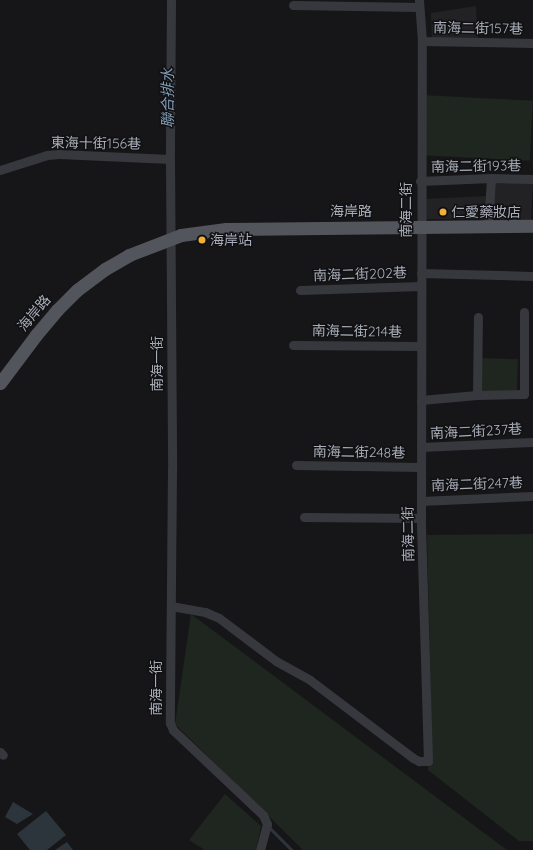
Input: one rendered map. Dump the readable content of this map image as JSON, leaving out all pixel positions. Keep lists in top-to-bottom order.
{
  "streets": {
    "main road": ["海岸路"],
    "street": [
      "南海二街157巷",
      "東海十街156巷",
      "南海二街193巷",
      "南海二街",
      "南海二街202巷",
      "南海二街214巷",
      "南海一街",
      "南海二街237巷",
      "南海二街248巷",
      "南海二街247巷"
    ]
  },
  "crossings": [
    ["南海二街157巷", "南海二街"],
    ["東海十街156巷", "南海一街"],
    ["南海二街193巷", "南海二街"],
    ["南海二街", "海岸路"],
    ["南海二街", "南海二街202巷"],
    ["南海二街", "南海二街214巷"],
    ["南海二街", "南海一街"],
    ["南海二街", "南海二街237巷"],
    ["南海二街", "南海二街248巷"],
    ["南海二街", "南海二街247巷"],
    ["海岸路", "南海一街"]
  ],
  "water": ["聯合排水"],
  "places": ["仁愛藥妝店", "海岸站"]
}
